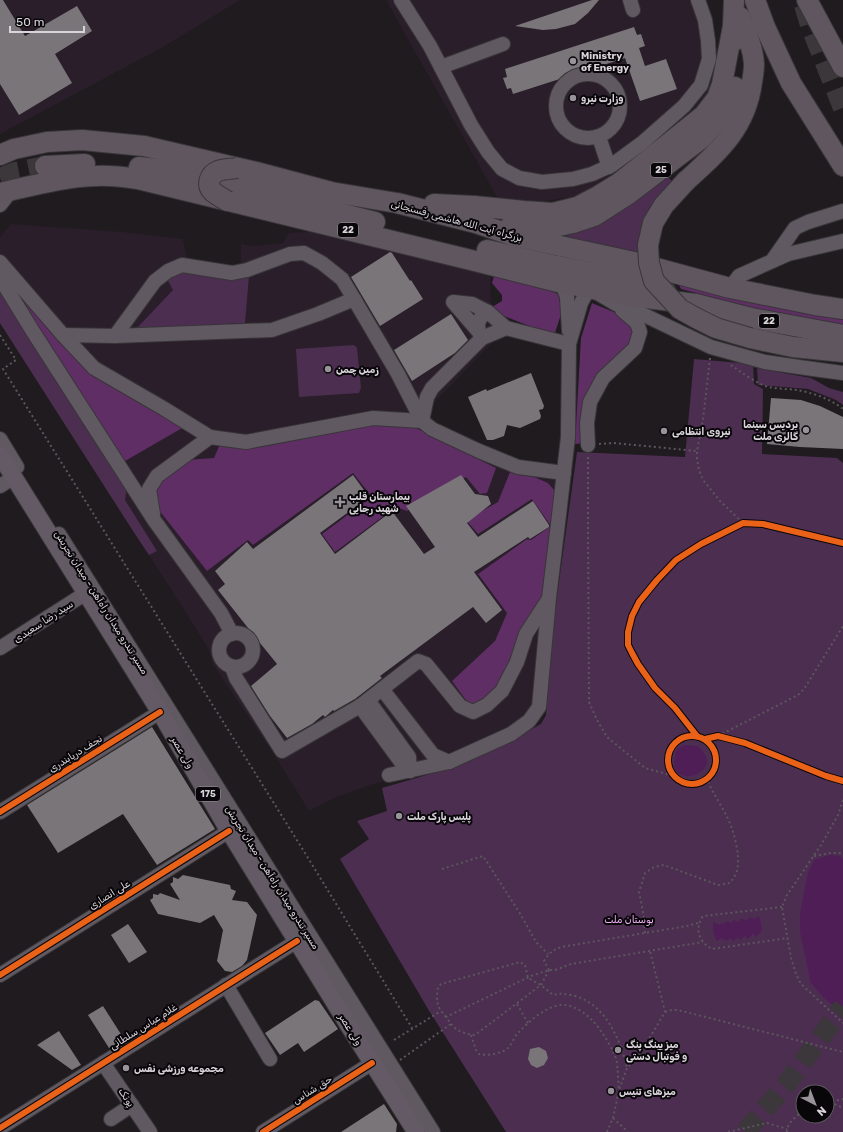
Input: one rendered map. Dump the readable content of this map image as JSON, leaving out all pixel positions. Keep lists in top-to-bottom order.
{
  "streets": {
    "highway": ["25", "بزرگراه آیت الله هاشمی رفسنجانی", "22"],
    "main road": ["ولی عصر", "175"],
    "street": [
      "مسیر تندرو میدان راه‌آهن - میدان تجریش",
      "سید رضا سعیدی",
      "نجف دریابندری",
      "علی انصاری",
      "غلام عباس سلطانی",
      "حق شناس",
      "پونک"
    ]
  },
  "crossings": [
    ["25", "بزرگراه آیت الله هاشمی رفسنجانی"],
    ["سید رضا سعیدی", "ولی عصر"],
    ["ولی عصر", "نجف دریابندری"],
    ["ولی عصر", "علی انصاری"],
    ["ولی عصر", "غلام عباس سلطانی"],
    ["ولی عصر", "حق شناس"],
    ["غلام عباس سلطانی", "پونک"]
  ],
  "parks": ["بوستان ملت"],
  "places": {
    "other": [
      "Ministry of Energy",
      "وزارت نیرو",
      "زمین چمن",
      "پردیس سینما گالری ملت",
      "نیروی انتظامی",
      "پلیس پارک ملت",
      "میز پینگ پنگ و فوتبال دستی",
      "مجموعه ورزشی نفس",
      "میزهای تنیس"
    ],
    "health": ["بیمارستان قلب شهید رجایی"]
  },
  "scale_bar": "50 m",
  "north": "bottom right"
}
